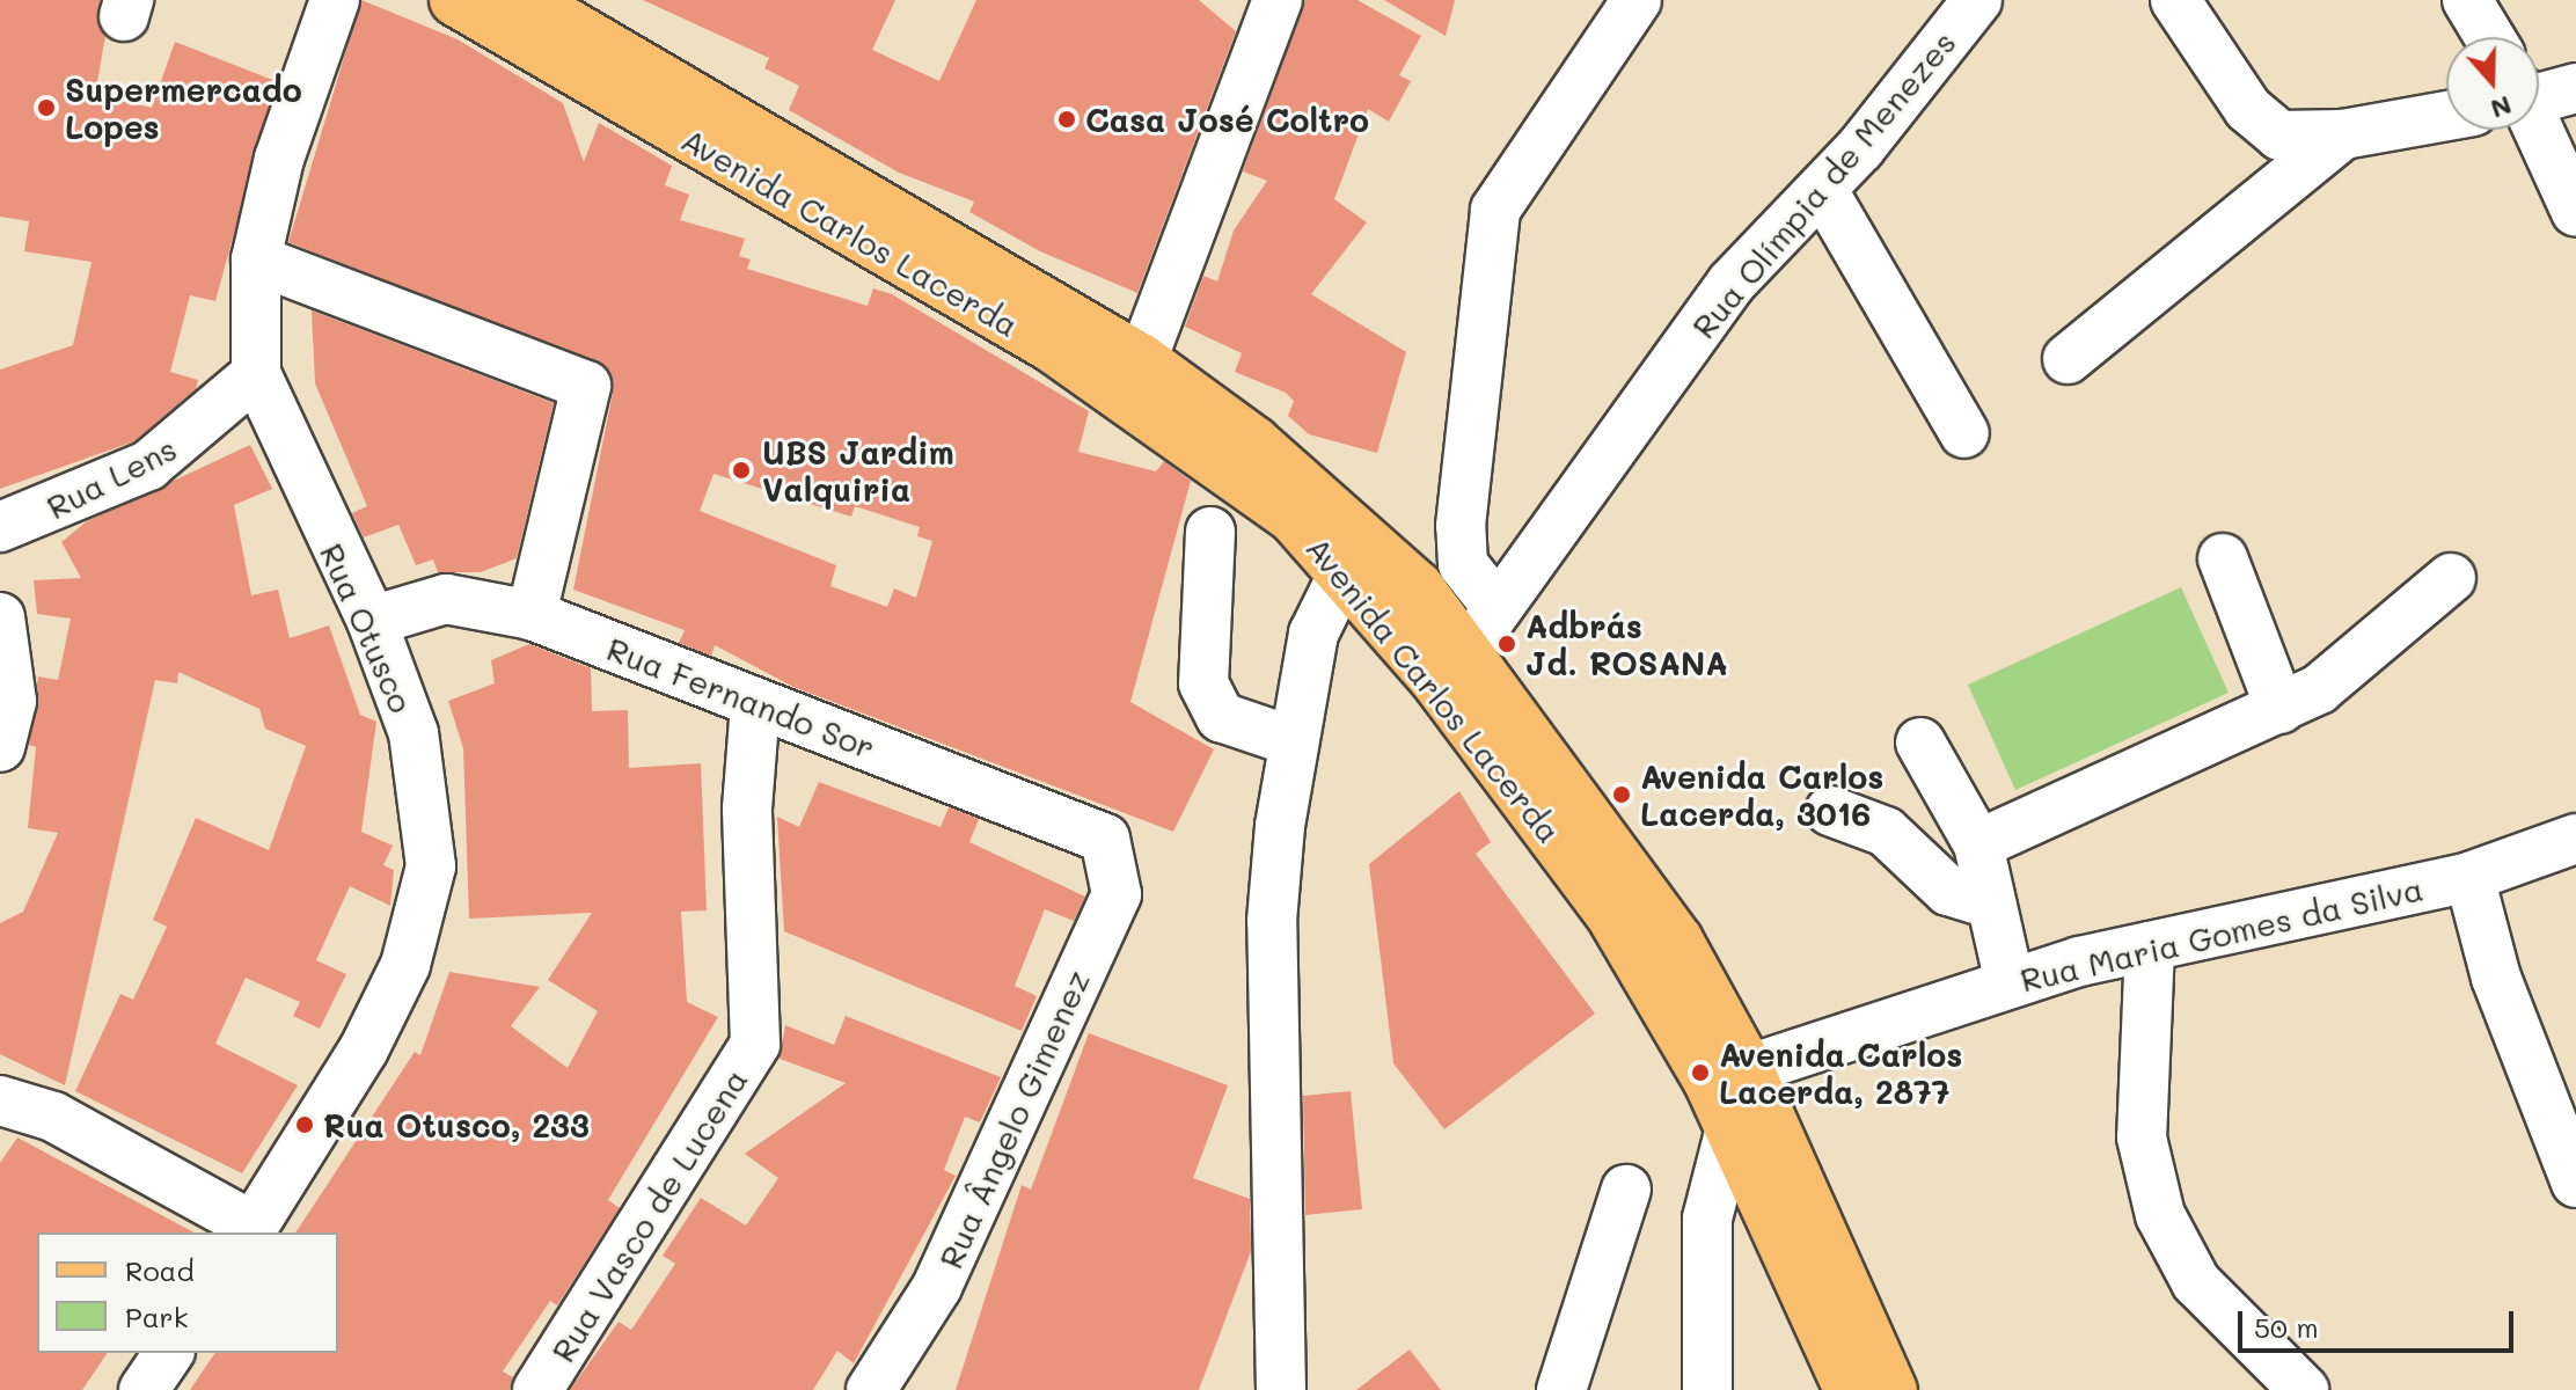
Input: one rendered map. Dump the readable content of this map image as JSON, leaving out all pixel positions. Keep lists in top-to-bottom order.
{
  "streets": {
    "main road": ["Avenida Carlos Lacerda"],
    "street": [
      "Rua Olímpia de Menezes",
      "Rua Lens",
      "Rua Otusco",
      "Rua Fernando Sor",
      "Rua Maria Gomes da Silva",
      "Rua Ângelo Gimenez",
      "Rua Vasco de Lucena"
    ]
  },
  "crossings": [
    ["Rua Olímpia de Menezes", "Avenida Carlos Lacerda"],
    ["Avenida Carlos Lacerda", "Rua Maria Gomes da Silva"],
    ["Rua Lens", "Rua Otusco"],
    ["Rua Otusco", "Rua Fernando Sor"],
    ["Rua Fernando Sor", "Rua Ângelo Gimenez"],
    ["Rua Fernando Sor", "Rua Vasco de Lucena"]
  ],
  "places": [
    "Supermercado Lopes",
    "Casa José Coltro",
    "UBS Jardim Valquiria",
    "Adbrás Jd. ROSANA",
    "Avenida Carlos Lacerda, 3016",
    "Avenida Carlos Lacerda, 2877",
    "Rua Otusco, 233"
  ],
  "legend": ["Road", "Park"],
  "scale_bar": "50 m",
  "north": "bottom"
}
